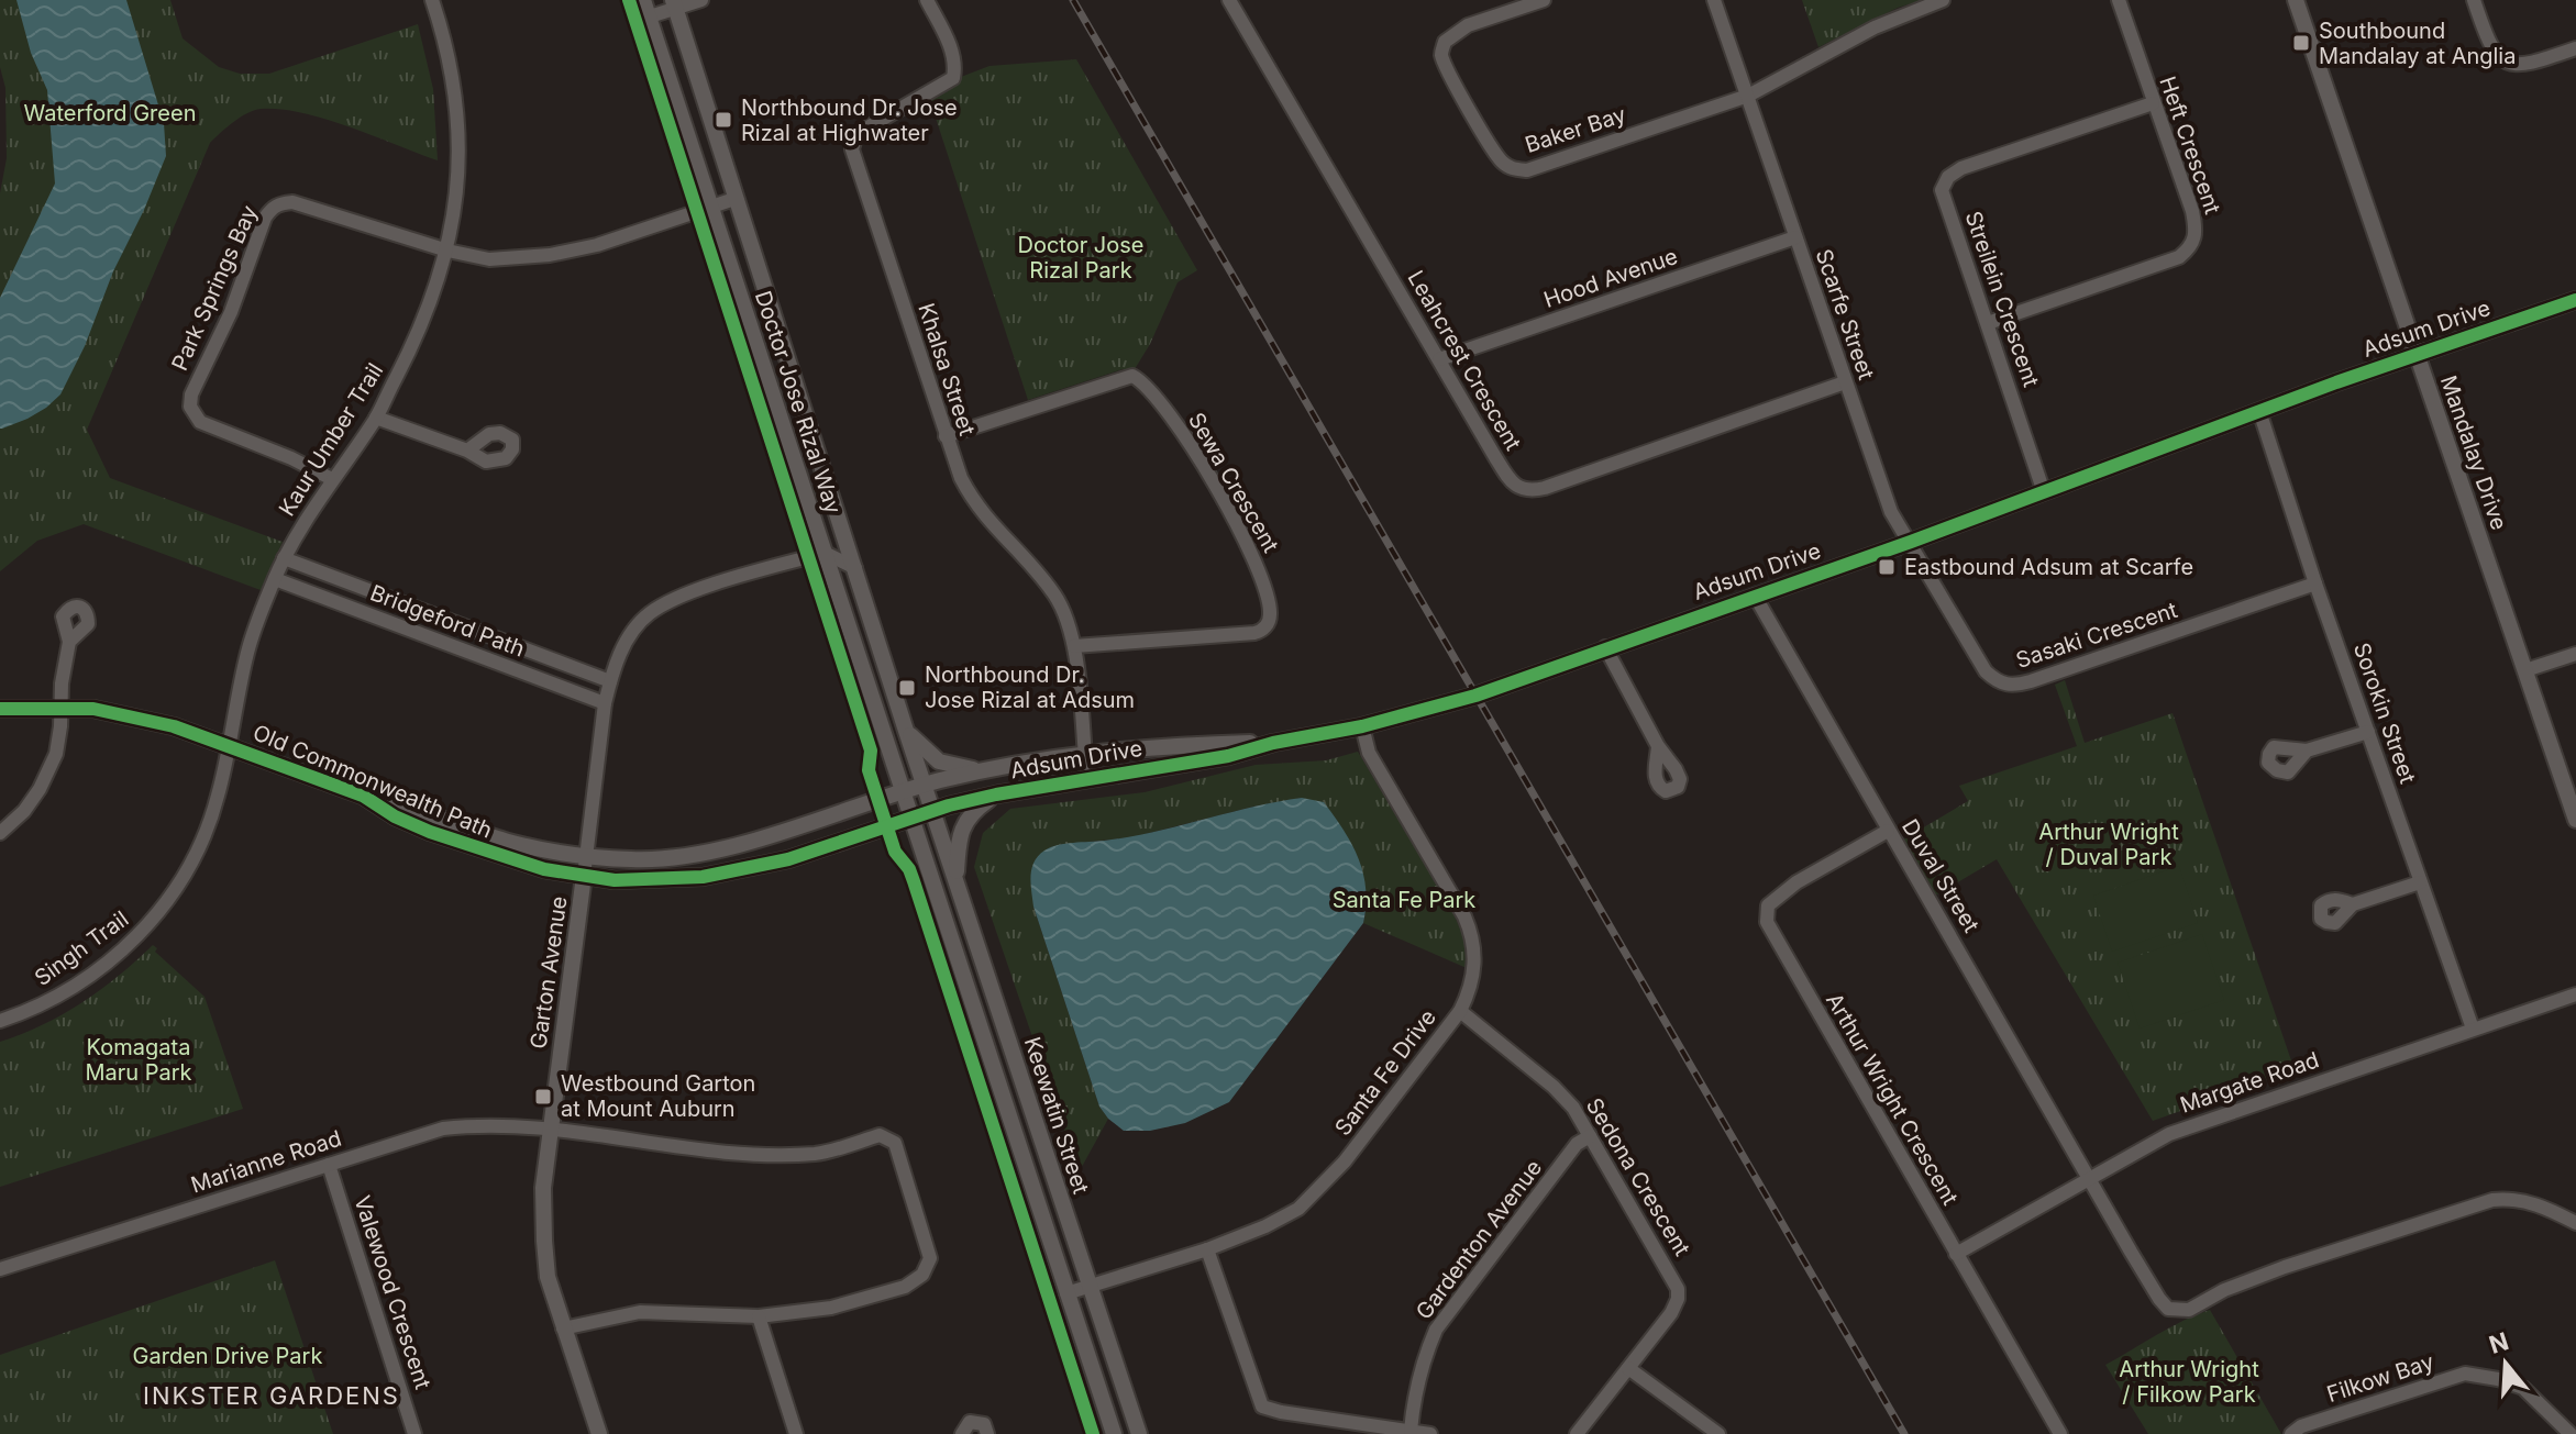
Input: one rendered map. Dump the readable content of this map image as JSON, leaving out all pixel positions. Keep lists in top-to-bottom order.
{
  "streets": {
    "street": [
      "Baker Bay",
      "Heft Crescent",
      "Hood Avenue",
      "Park Springs Bay",
      "Streilein Crescent",
      "Scarfe Street",
      "Adsum Drive",
      "Leahcrest Crescent",
      "Khalsa Street",
      "Doctor Jose Rizal Way",
      "Kaur Umber Trail",
      "Mandalay Drive",
      "Sewa Crescent",
      "Bridgeford Path",
      "Sasaki Crescent",
      "Sorokin Street",
      "Old Commonwealth Path",
      "Duval Street",
      "Singh Trail",
      "Garton Avenue",
      "Santa Fe Drive",
      "Margate Road",
      "Arthur Wright Crescent",
      "Keewatin Street",
      "Marianne Road",
      "Sedona Crescent",
      "Gardenton Avenue",
      "Valewood Crescent",
      "Filkow Bay"
    ]
  },
  "crossings": [
    ["Baker Bay", "Scarfe Street"],
    ["Heft Crescent", "Streilein Crescent"],
    ["Hood Avenue", "Scarfe Street"],
    ["Hood Avenue", "Leahcrest Crescent"],
    ["Park Springs Bay", "Kaur Umber Trail"],
    ["Streilein Crescent", "Adsum Drive"],
    ["Scarfe Street", "Adsum Drive"],
    ["Scarfe Street", "Leahcrest Crescent"],
    ["Scarfe Street", "Sasaki Crescent"],
    ["Adsum Drive", "Khalsa Street"],
    ["Adsum Drive", "Doctor Jose Rizal Way"],
    ["Adsum Drive", "Mandalay Drive"],
    ["Adsum Drive", "Sasaki Crescent"],
    ["Adsum Drive", "Sorokin Street"],
    ["Adsum Drive", "Old Commonwealth Path"],
    ["Adsum Drive", "Duval Street"],
    ["Adsum Drive", "Santa Fe Drive"],
    ["Adsum Drive", "Keewatin Street"],
    ["Khalsa Street", "Sewa Crescent"],
    ["Doctor Jose Rizal Way", "Old Commonwealth Path"],
    ["Doctor Jose Rizal Way", "Keewatin Street"],
    ["Kaur Umber Trail", "Bridgeford Path"],
    ["Kaur Umber Trail", "Old Commonwealth Path"],
    ["Kaur Umber Trail", "Singh Trail"],
    ["Sasaki Crescent", "Sorokin Street"],
    ["Sorokin Street", "Margate Road"],
    ["Old Commonwealth Path", "Singh Trail"],
    ["Old Commonwealth Path", "Garton Avenue"],
    ["Old Commonwealth Path", "Keewatin Street"],
    ["Duval Street", "Margate Road"],
    ["Duval Street", "Arthur Wright Crescent"],
    ["Garton Avenue", "Marianne Road"],
    ["Santa Fe Drive", "Keewatin Street"],
    ["Santa Fe Drive", "Sedona Crescent"],
    ["Margate Road", "Arthur Wright Crescent"],
    ["Marianne Road", "Valewood Crescent"],
    ["Sedona Crescent", "Gardenton Avenue"]
  ],
  "districts": ["INKSTER GARDENS"],
  "parks": [
    "Waterford Green",
    "Doctor Jose Rizal Park",
    "Arthur Wright / Duval Park",
    "Santa Fe Park",
    "Komagata Maru Park",
    "Garden Drive Park",
    "Arthur Wright / Filkow Park"
  ],
  "places": {
    "transit": [
      "Southbound Mandalay at Anglia",
      "Northbound Dr. Jose Rizal at Highwater",
      "Eastbound Adsum at Scarfe",
      "Northbound Dr. Jose Rizal at Adsum",
      "Westbound Garton at Mount Auburn"
    ]
  },
  "north": "top"
}
